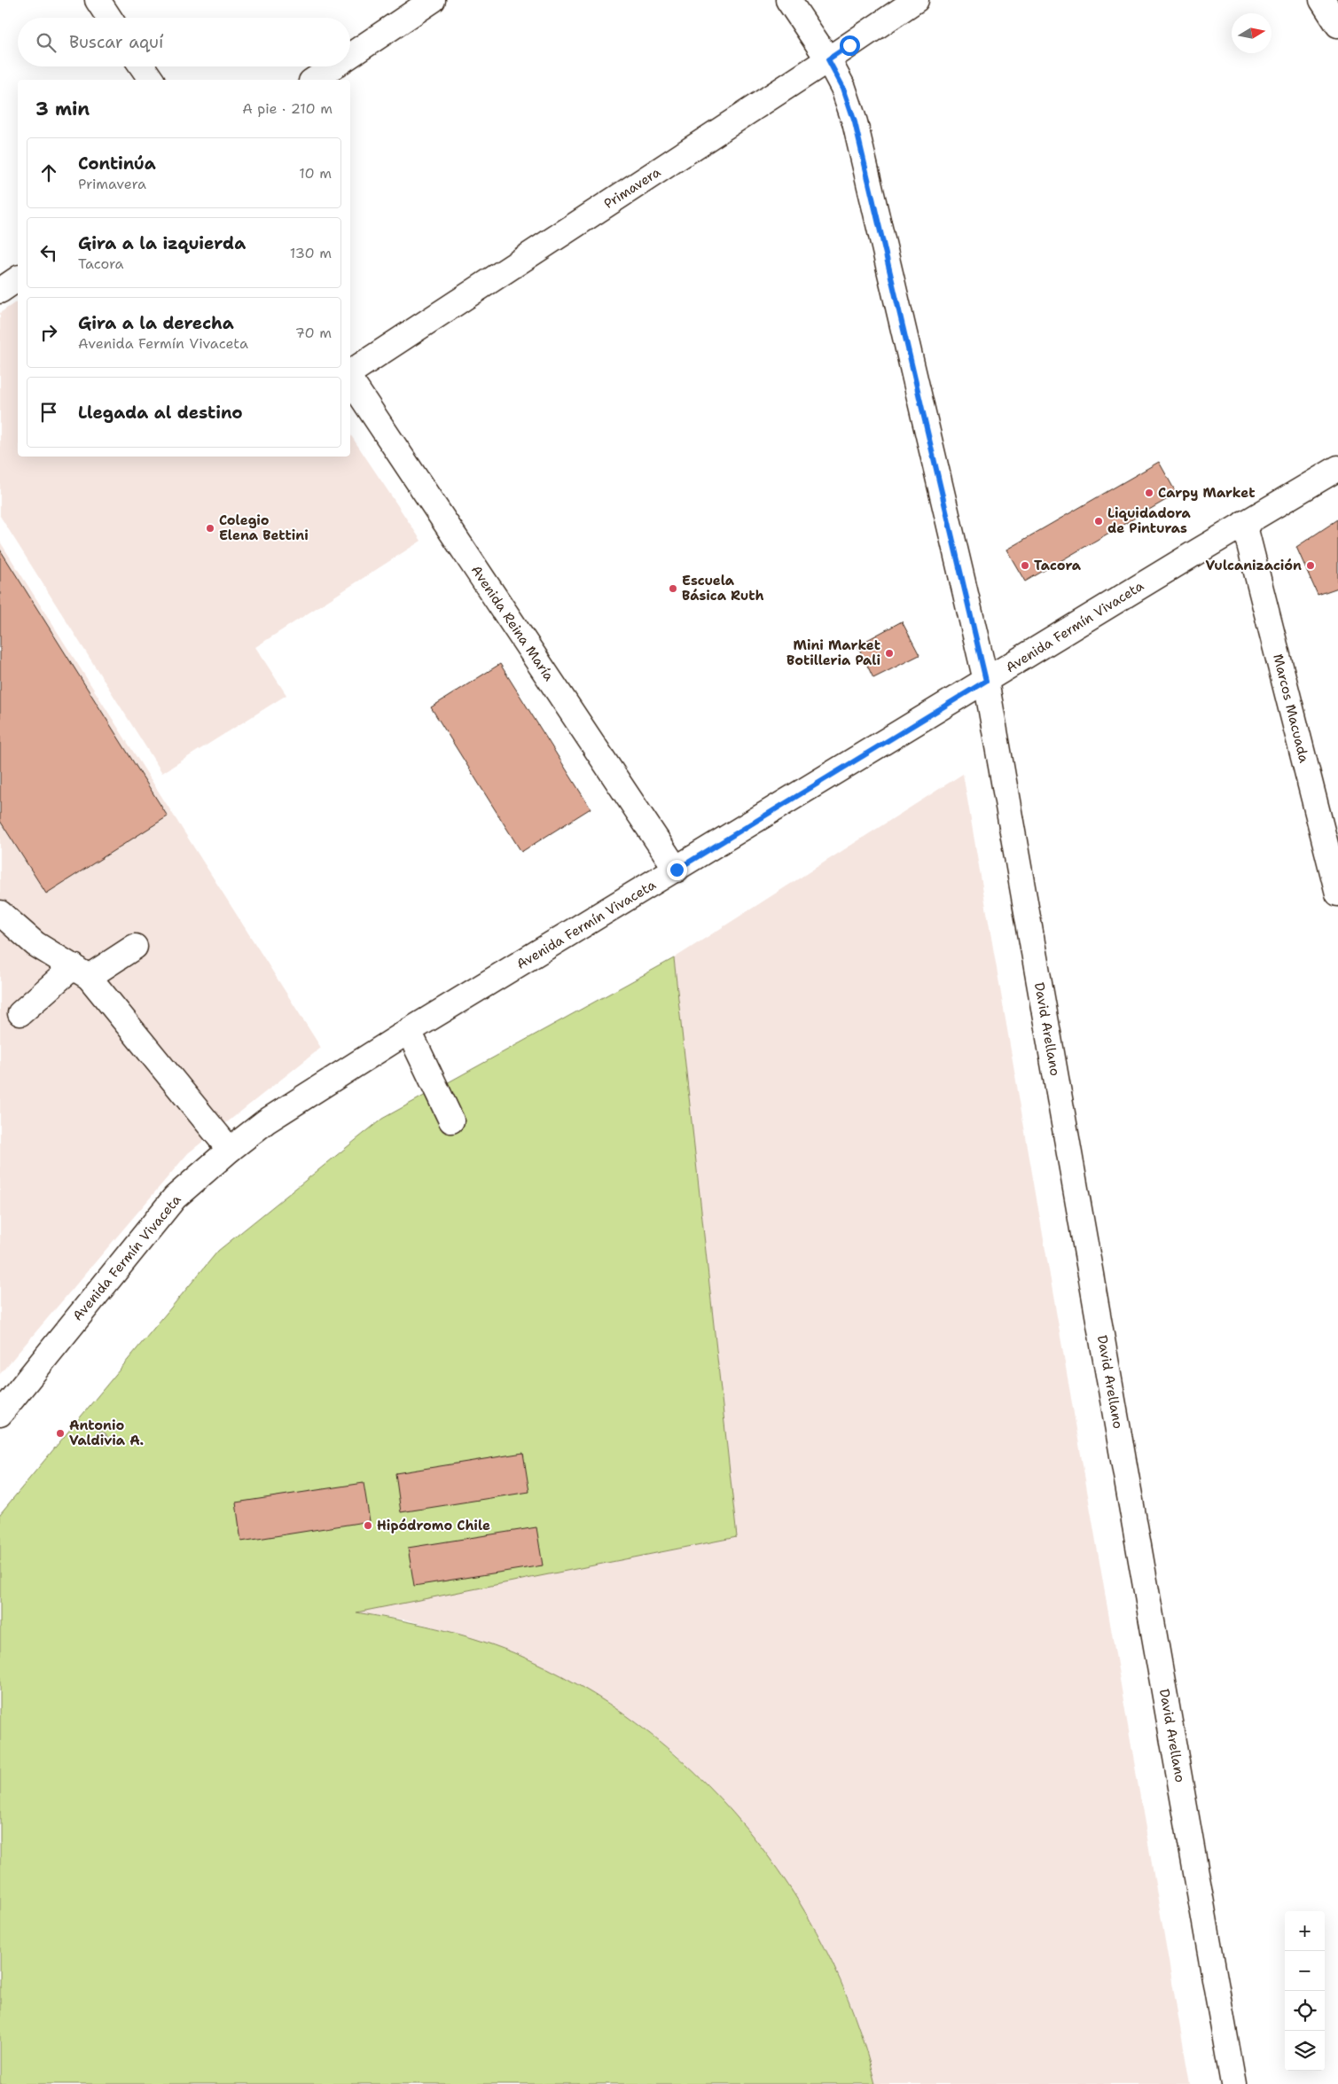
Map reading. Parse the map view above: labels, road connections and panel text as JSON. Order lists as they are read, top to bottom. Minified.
{"streets":{"street":["Primavera","Avenida Reina María","Avenida Fermín Vivaceta","Marcos Macuada","David Arellano"]},"crossings":[["Avenida Reina María","Avenida Fermín Vivaceta"],["Avenida Fermín Vivaceta","Marcos Macuada"],["Avenida Fermín Vivaceta","David Arellano"]],"places":["Carpy Market","Liquidadora de Pinturas","Colegio Elena Bettini","Tacora","Vulcanización","Escuela Básica Ruth","Mini Market Botilleria Pali","Antonio Valdivia A.","Hipódromo Chile"],"north":"right","page":{"search":"Buscar aquí","heading":["3 min","A pie · 210 m"],"list":[["Continúa","Primavera","10 m"],["Gira a la izquierda","Tacora","130 m"],["Gira a la derecha","Avenida Fermín Vivaceta","70 m"],"Llegada al destino"],"map_buttons":["+","−"]}}
